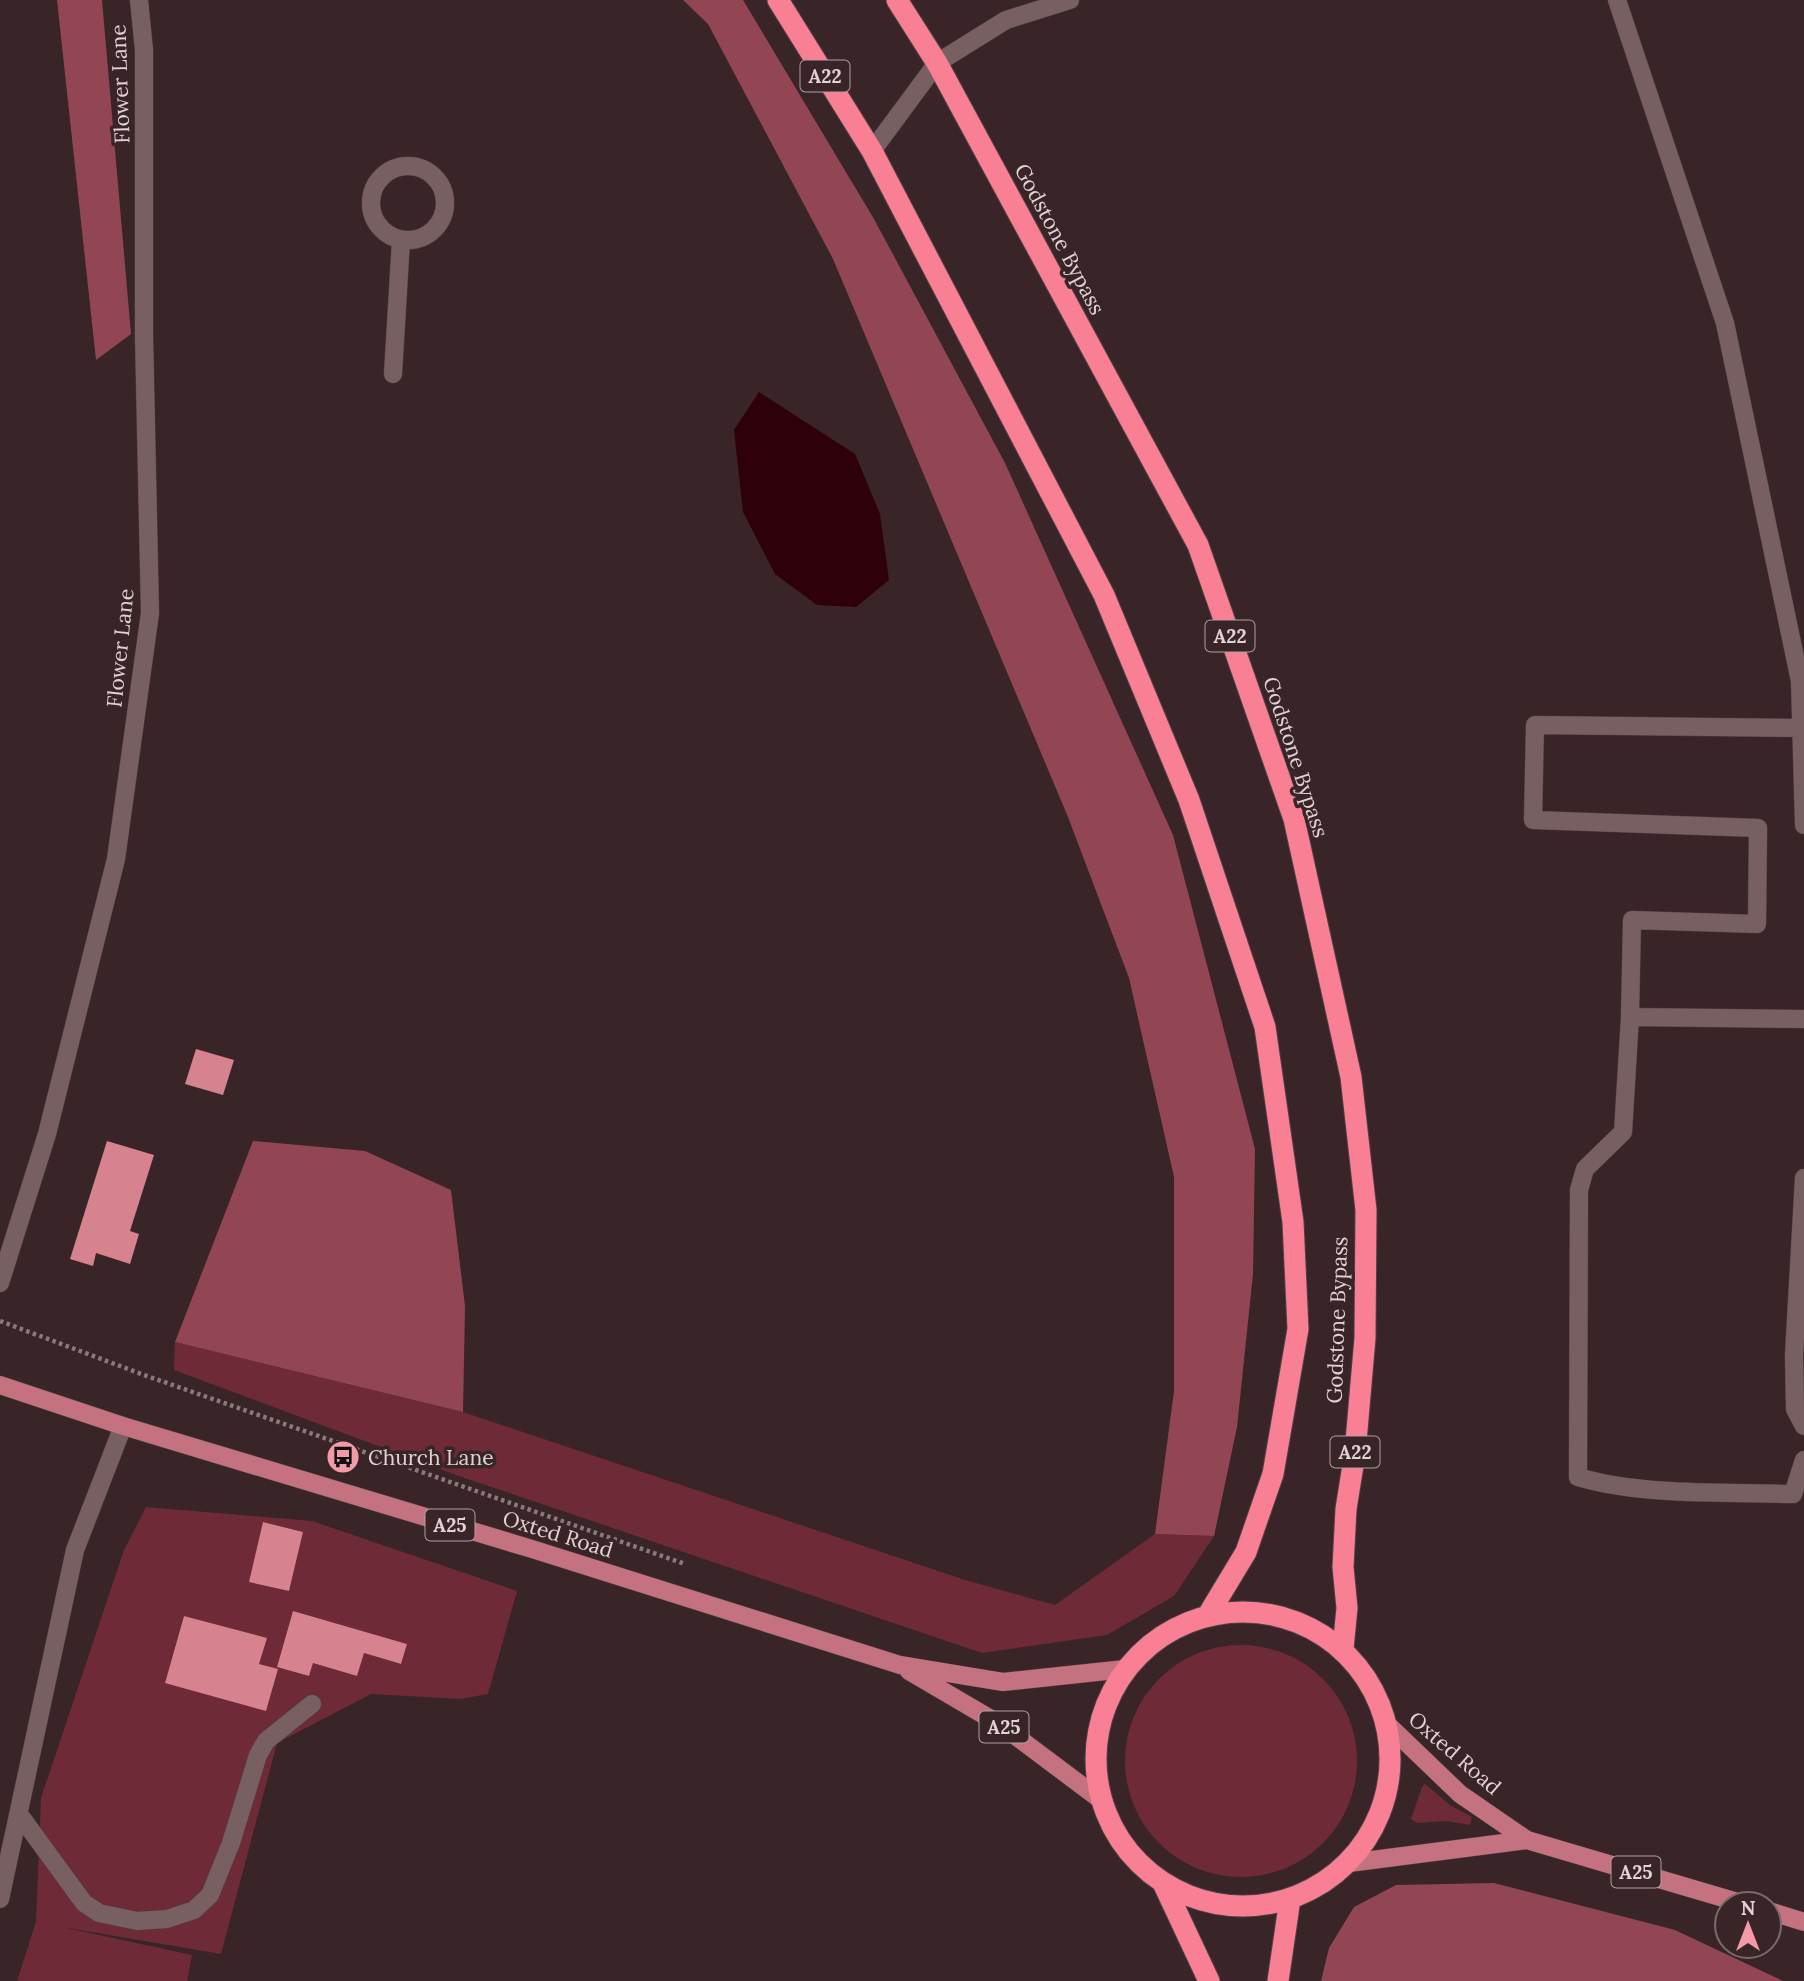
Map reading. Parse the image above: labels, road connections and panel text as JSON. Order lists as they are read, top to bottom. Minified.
{"streets":{"highway":["A22","Godstone Bypass"],"main road":["A25","Oxted Road"],"street":["Flower Lane"]},"places":{"bus stop":["Church Lane"]},"north":"top"}
